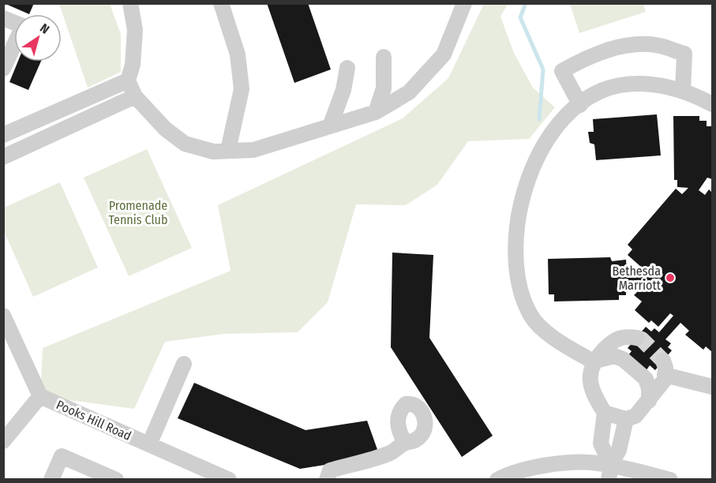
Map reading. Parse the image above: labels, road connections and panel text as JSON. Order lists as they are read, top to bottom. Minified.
{"streets":{"street":["Pooks Hill Road"]},"parks":["Promenade Tennis Club"],"places":["Bethesda Marriott"],"north":"top right"}
